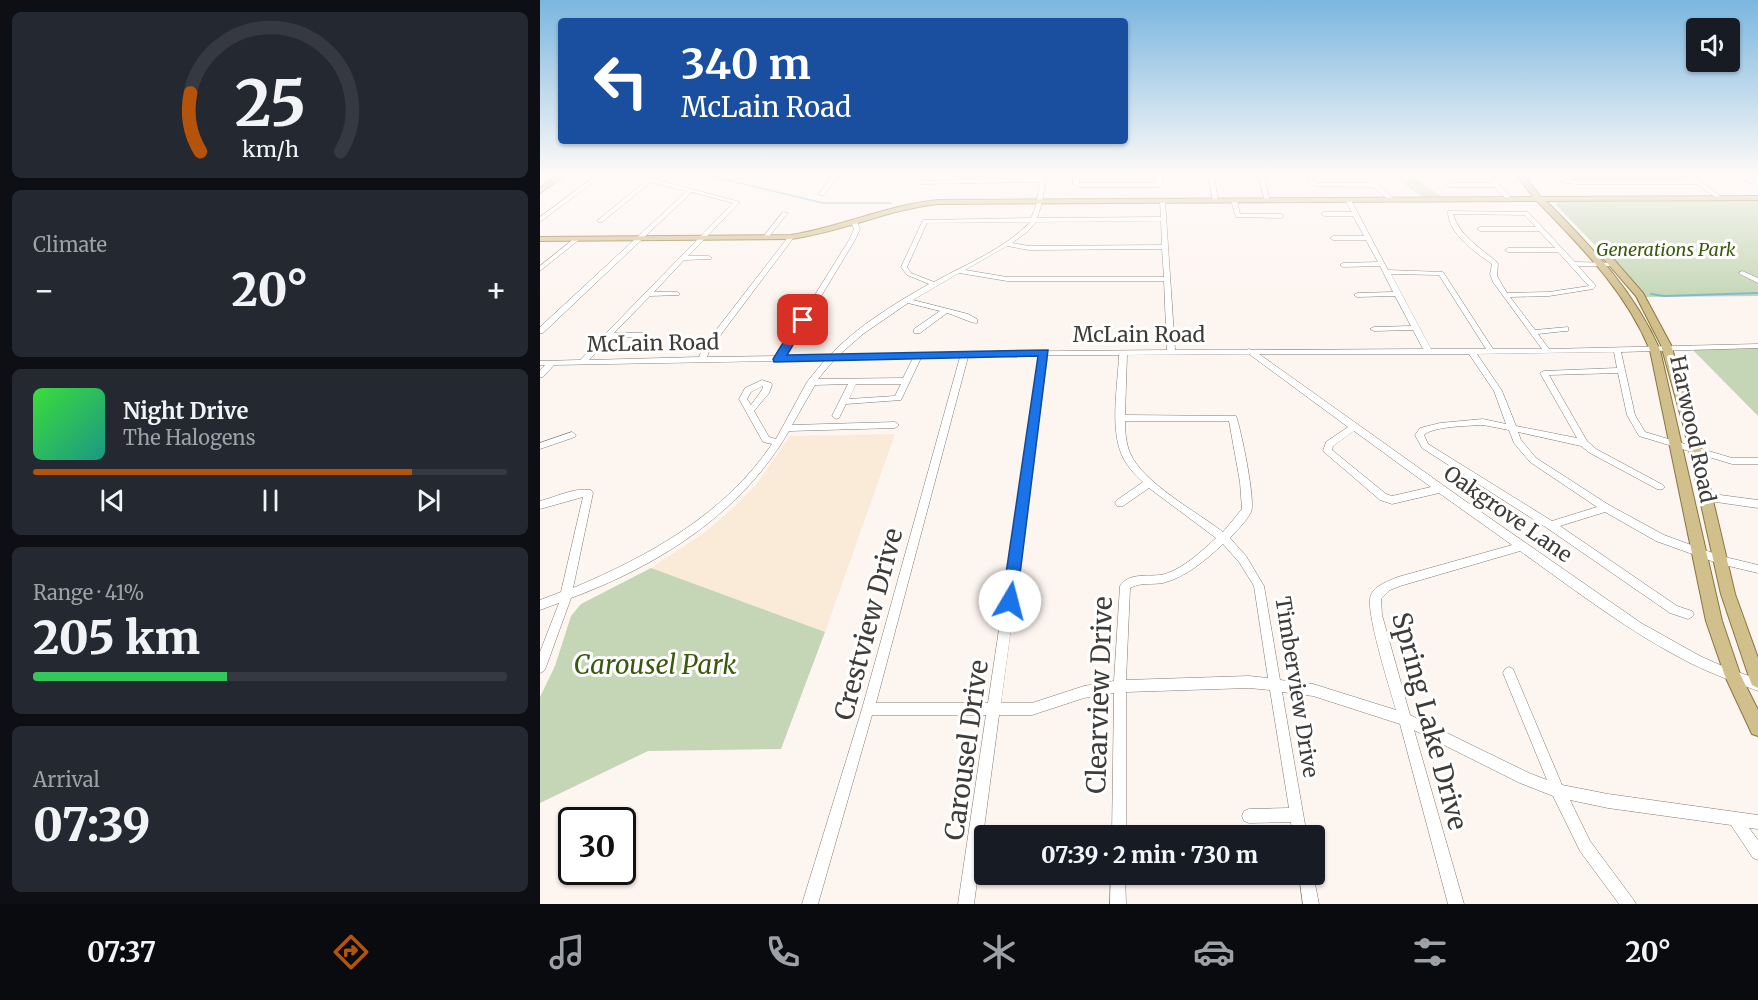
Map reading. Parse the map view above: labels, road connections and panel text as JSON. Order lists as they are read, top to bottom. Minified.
{"streets":{"main road":["Harwood Road"],"street":["McLain Road","Oakgrove Lane","Crestview Drive","Timberview Drive","Clearview Drive","Spring Lake Drive","Carousel Drive"]},"crossings":[["McLain Road","Harwood Road"],["McLain Road","Oakgrove Lane"],["McLain Road","Crestview Drive"],["McLain Road","Timberview Drive"],["McLain Road","Carousel Drive"],["Harwood Road","Oakgrove Lane"],["Oakgrove Lane","Spring Lake Drive"],["Timberview Drive","Clearview Drive"]],"parks":["Generations Park","Carousel Park"],"page":{"turn":["340 m","McLain Road"],"tile":["Climate",["Range · 41%","205 km"],["Arrival","07:39"]],"heat":["−","20°","+"],"song":["Night Drive","The Halogens"],"limit":"30","trip":"07:39 · 2 min · 730 m","tabs":["07:37","20°"],"gauge":["25","km/h"]}}
